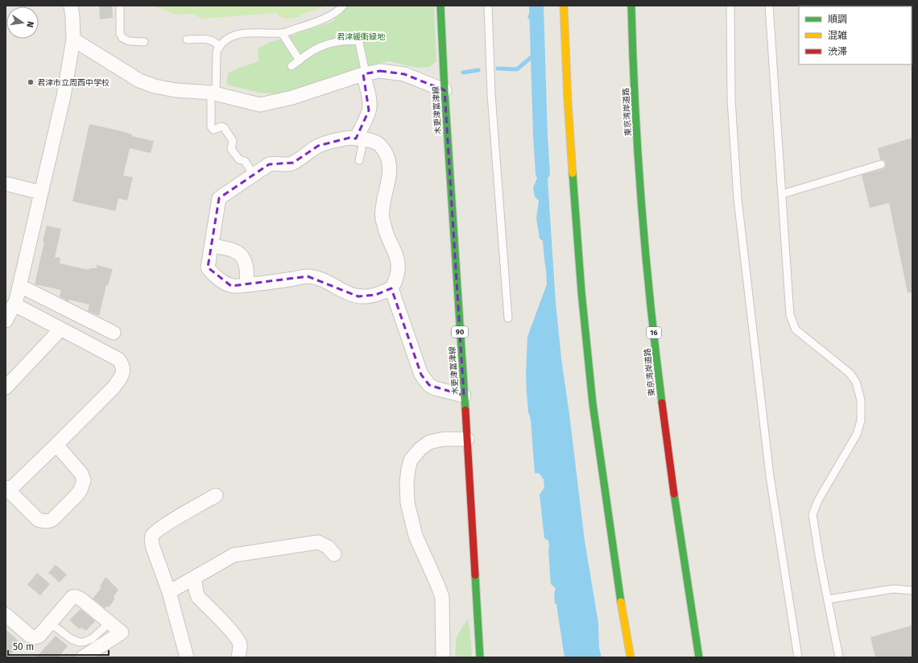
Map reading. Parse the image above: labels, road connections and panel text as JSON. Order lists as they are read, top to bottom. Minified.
{"streets":{"main road":["木更津富津線","東京湾岸道路","90","16"]},"parks":["君津緩衝緑地"],"places":["君津市立周西中学校"],"legend":["順調","混雑","渋滞"],"scale_bar":"50 m","north":"right"}
